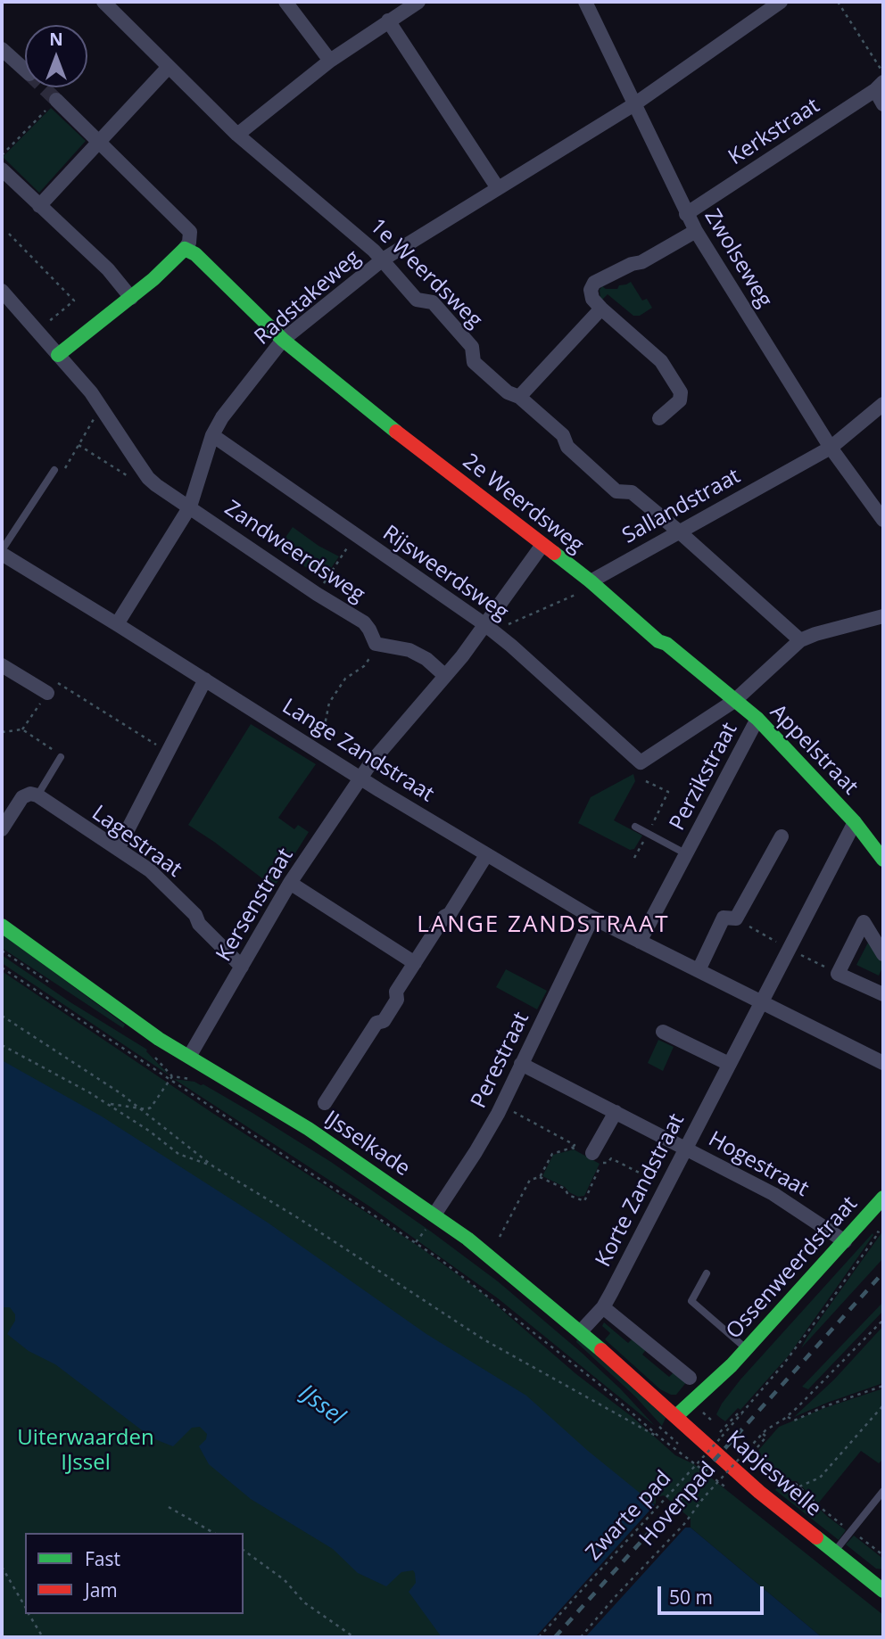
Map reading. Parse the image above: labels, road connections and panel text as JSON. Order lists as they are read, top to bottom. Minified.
{"streets":{"street":["Kerkstraat","Zwolseweg","1e Weerdsweg","Radstakeweg","2e Weerdsweg","Sallandstraat","Zandweerdsweg","Rijsweerdsweg","Appelstraat","Lange Zandstraat","Perzikstraat","Lagestraat","Kersenstraat","Perestraat","IJsselkade","Hogestraat","Korte Zandstraat","Ossenweerdstraat","Kapjeswelle"],"path":["Hovenpad","Zwarte pad"]},"crossings":[["Kerkstraat","Zwolseweg"],["Zwolseweg","Radstakeweg"],["Zwolseweg","Sallandstraat"],["1e Weerdsweg","Radstakeweg"],["1e Weerdsweg","Sallandstraat"],["Radstakeweg","2e Weerdsweg"],["Radstakeweg","Zandweerdsweg"],["Radstakeweg","Rijsweerdsweg"],["Radstakeweg","Lange Zandstraat"],["2e Weerdsweg","Sallandstraat"],["2e Weerdsweg","Rijsweerdsweg"],["2e Weerdsweg","Appelstraat"],["Rijsweerdsweg","Appelstraat"],["Appelstraat","Perzikstraat"],["Appelstraat","Korte Zandstraat"],["Lange Zandstraat","Perzikstraat"],["Lange Zandstraat","Kersenstraat"],["Lange Zandstraat","Perestraat"],["Lange Zandstraat","Korte Zandstraat"],["Lagestraat","Kersenstraat"],["Kersenstraat","IJsselkade"],["Perestraat","IJsselkade"],["Perestraat","Hogestraat"],["IJsselkade","Korte Zandstraat"],["IJsselkade","Ossenweerdstraat"],["IJsselkade","Kapjeswelle"],["Hogestraat","Korte Zandstraat"],["Hogestraat","Ossenweerdstraat"],["Ossenweerdstraat","Kapjeswelle"]],"districts":["LANGE ZANDSTRAAT"],"water":["IJssel"],"parks":["Uiterwaarden IJssel"],"legend":["Fast","Jam"],"scale_bar":"50 m","north":"top"}
